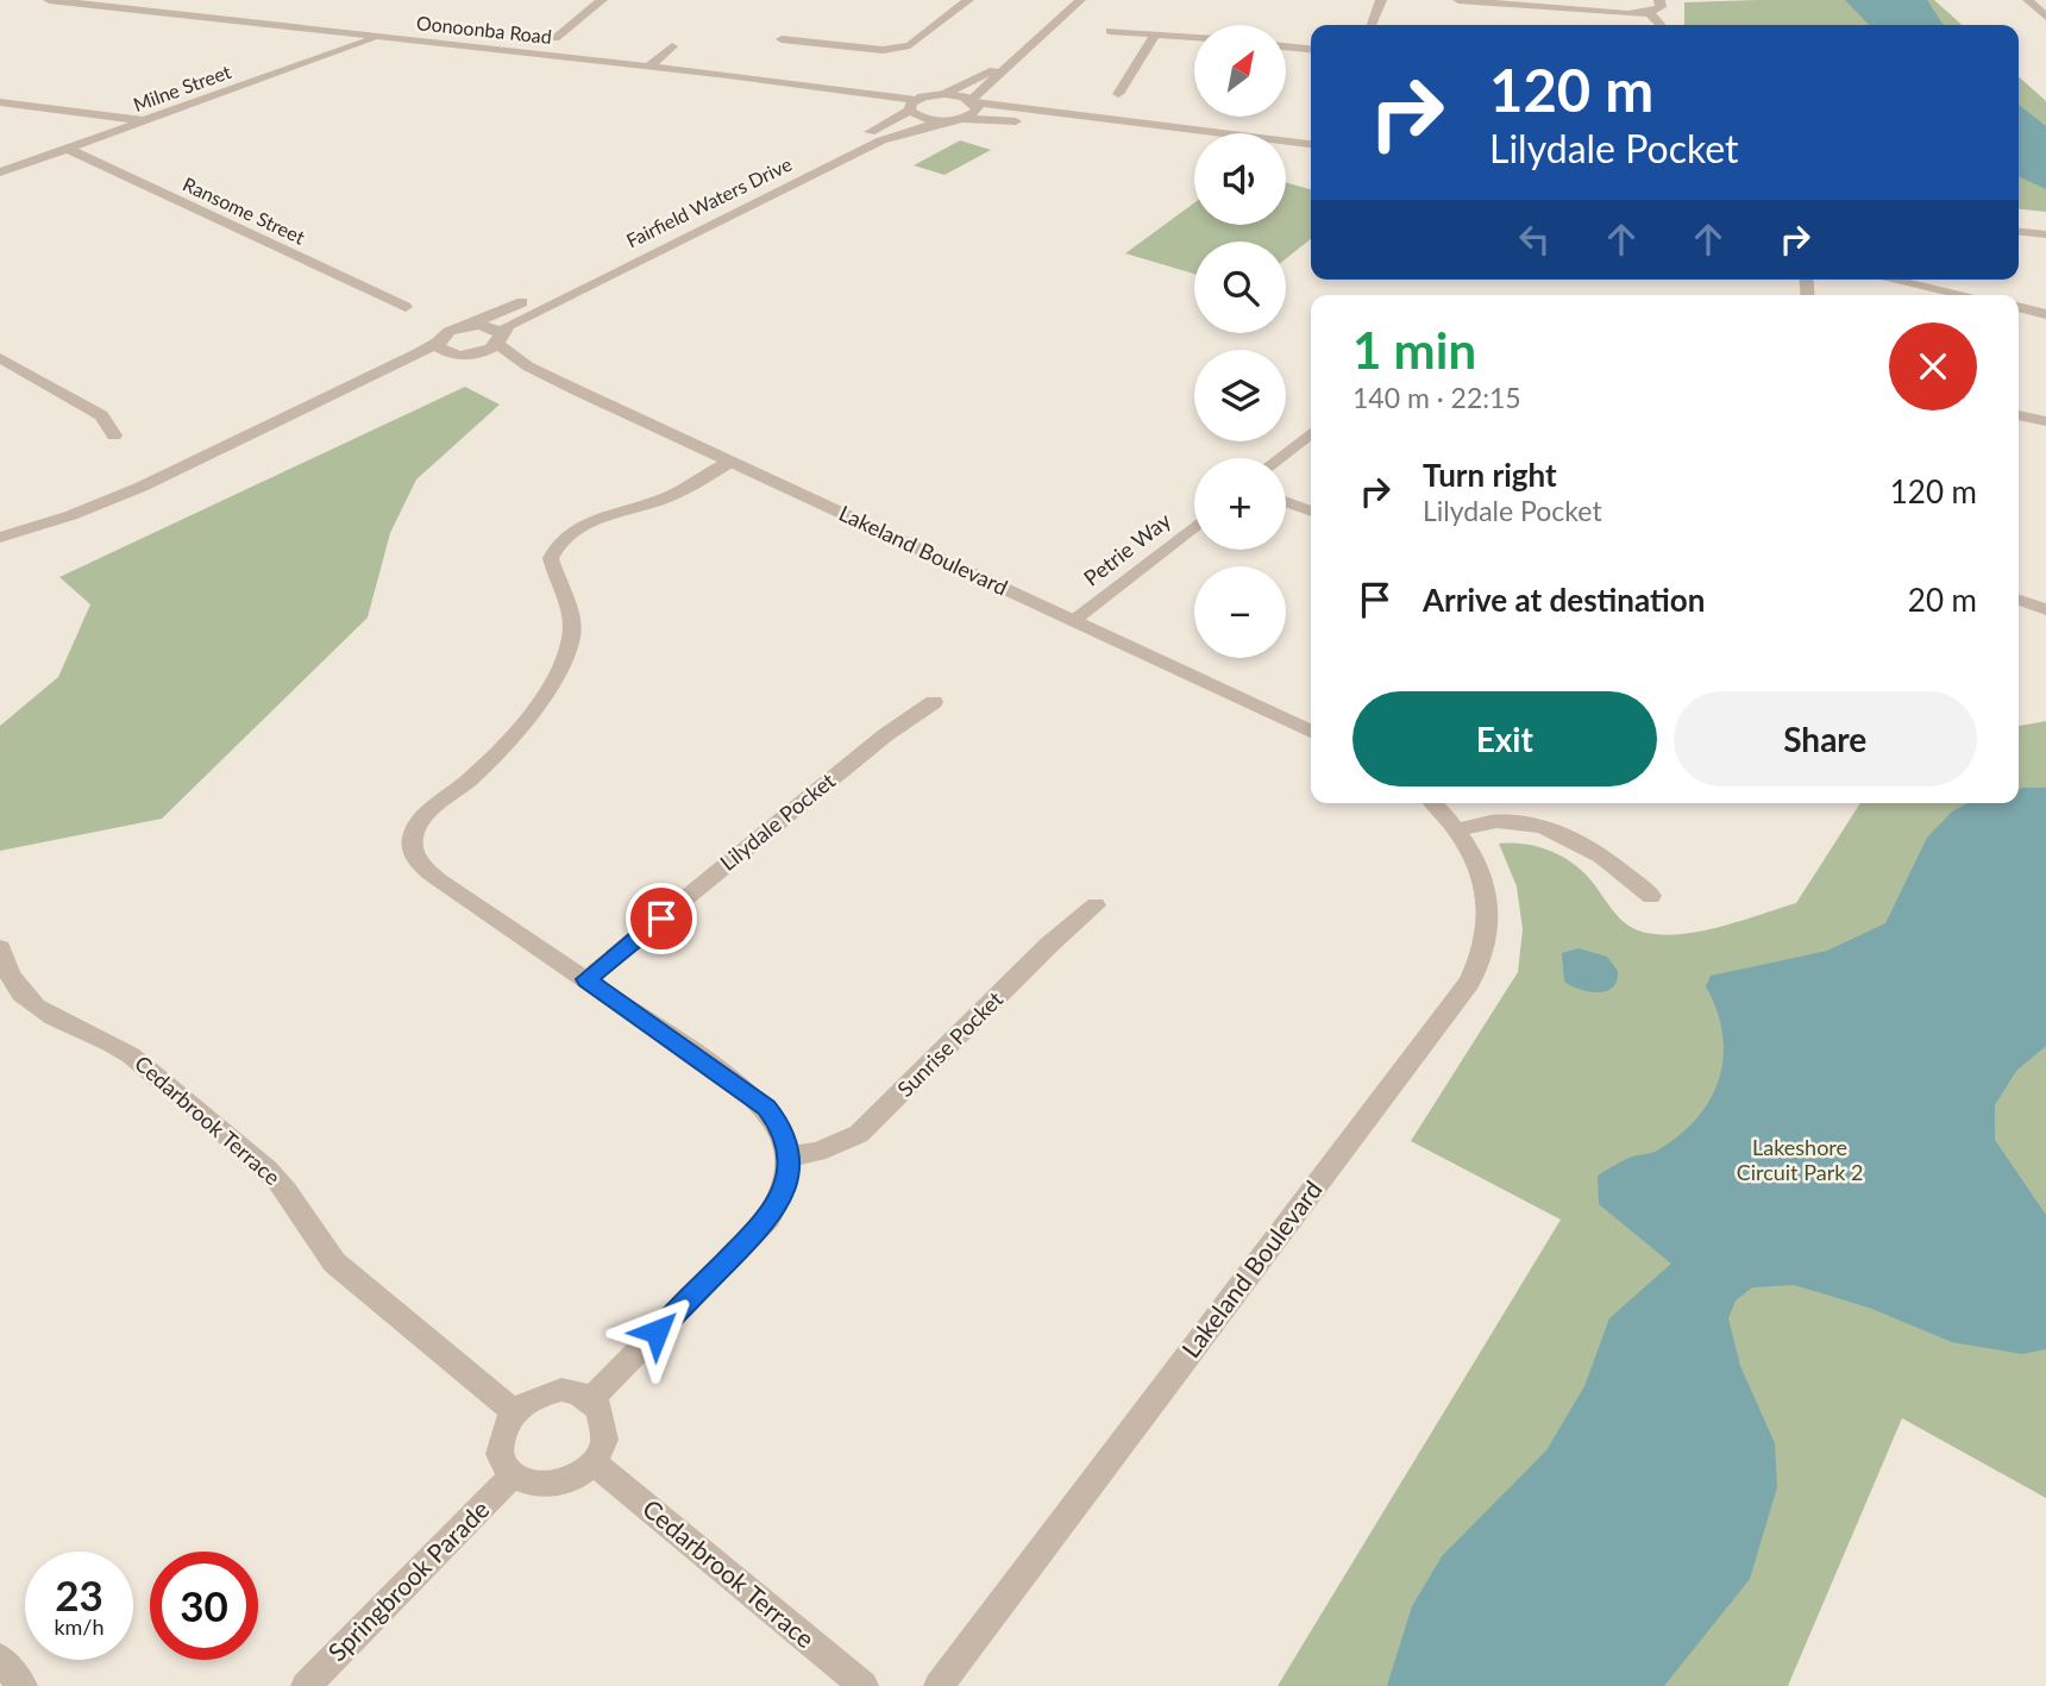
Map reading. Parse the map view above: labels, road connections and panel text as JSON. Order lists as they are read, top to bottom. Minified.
{"streets":{"street":["Oonoonba Road","Milne Street","Fairfield Waters Drive","Ransome Street","Petrie Way","Lakeland Boulevard","Lilydale Pocket","Sunrise Pocket","Cedarbrook Terrace","Springbrook Parade"]},"crossings":[["Oonoonba Road","Milne Street"],["Oonoonba Road","Fairfield Waters Drive"],["Milne Street","Ransome Street"],["Fairfield Waters Drive","Lakeland Boulevard"],["Petrie Way","Lakeland Boulevard"],["Cedarbrook Terrace","Springbrook Parade"]],"parks":["Lakeshore Circuit Park 2"],"north":"top right","page":{"map_buttons":["+","−"],"turn":["120 m","Lilydale Pocket"],"heading":["1 min","140 m · 22:15"],"list":[{"name":"Turn right","note":"Lilydale Pocket","value":"120 m"},{"name":"Arrive at destination","value":"20 m"}],"buttons":["Exit","Share"],"speed":"23 km/h","limit":"30"}}
